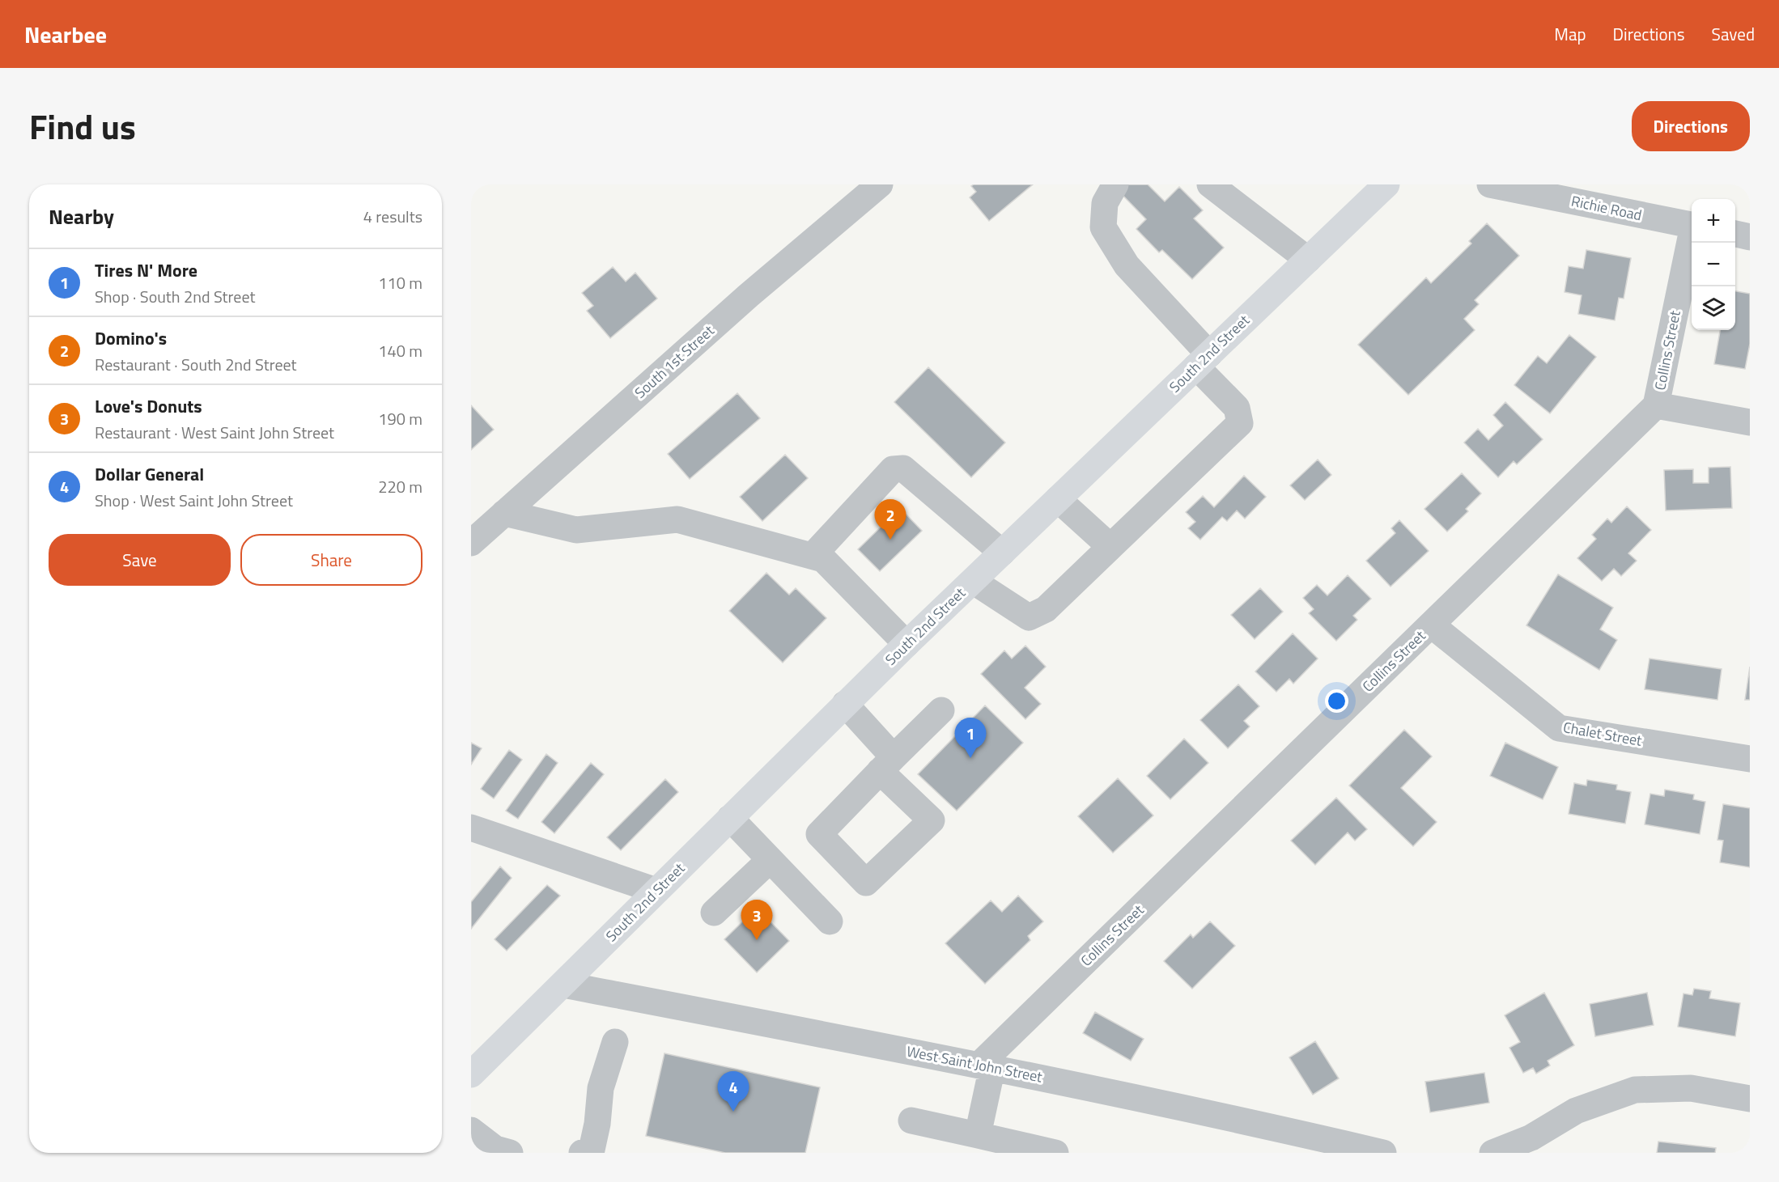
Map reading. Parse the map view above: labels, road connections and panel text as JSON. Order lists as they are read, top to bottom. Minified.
{"streets":{"main road":["South 2nd Street"],"street":["Richie Road","Collins Street","South 1st Street","Chalet Street","West Saint John Street"]},"crossings":[["Collins Street","Chalet Street"],["Collins Street","West Saint John Street"],["South 2nd Street","West Saint John Street"]],"page":{"header":"Nearbee","nav":["Map","Directions","Saved"],"title":"Find us","buttons":["Directions",["Save","Share"]],"heading":["Nearby","4 results"],"map_buttons":["+","−"],"list":[{"mark":"1","name":"Tires N' More","note":"Shop · South 2nd Street","value":"110 m"},{"mark":"2","name":"Domino's","note":"Restaurant · South 2nd Street","value":"140 m"},{"mark":"3","name":"Love's Donuts","note":"Restaurant · West Saint John Street","value":"190 m"},{"mark":"4","name":"Dollar General","note":"Shop · West Saint John Street","value":"220 m"}],"pins":["2","1","3","4"]}}
